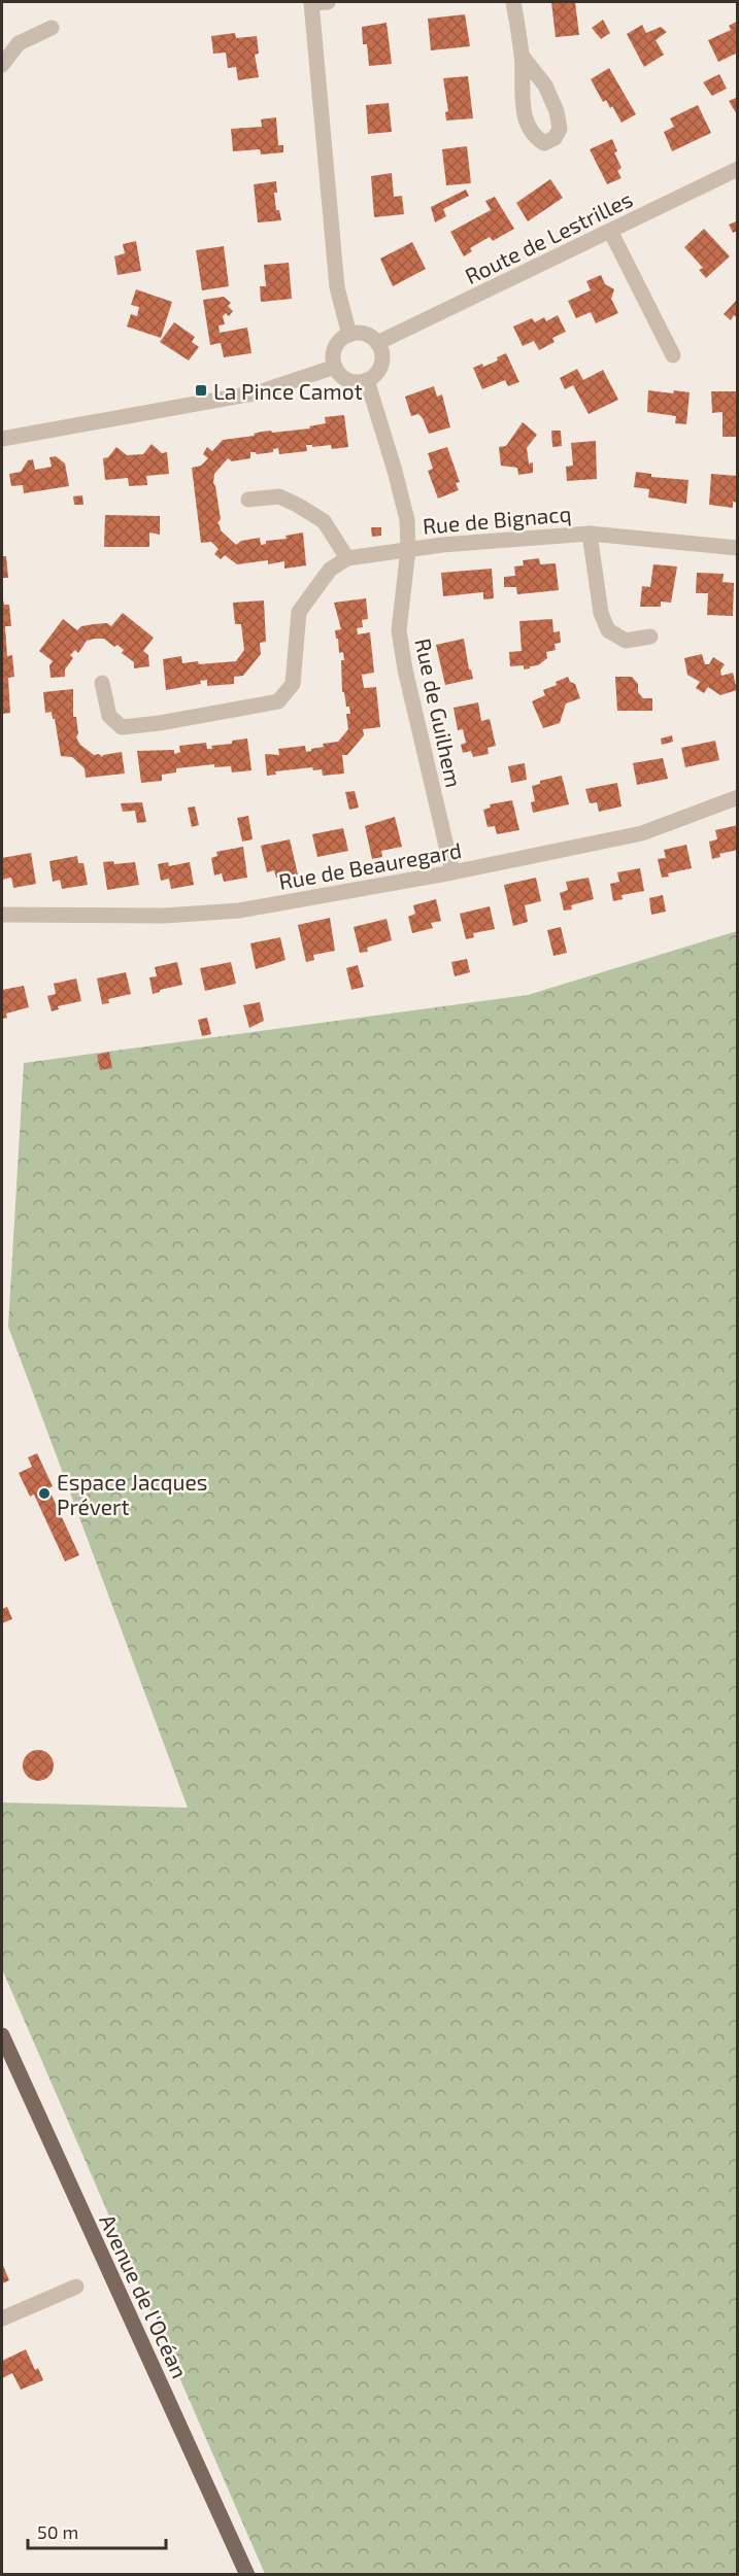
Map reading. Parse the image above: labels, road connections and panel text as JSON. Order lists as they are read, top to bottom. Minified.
{"streets":{"main road":["Avenue de l'Océan"],"street":["Route de Lestrilles","Rue de Bignacq","Rue de Guilhem","Rue de Beauregard"]},"crossings":[["Route de Lestrilles","Rue de Guilhem"],["Rue de Bignacq","Rue de Guilhem"],["Rue de Guilhem","Rue de Beauregard"]],"places":{"transit":["La Pince Camot"],"other":["Espace Jacques Prévert"]},"scale_bar":"50 m"}
